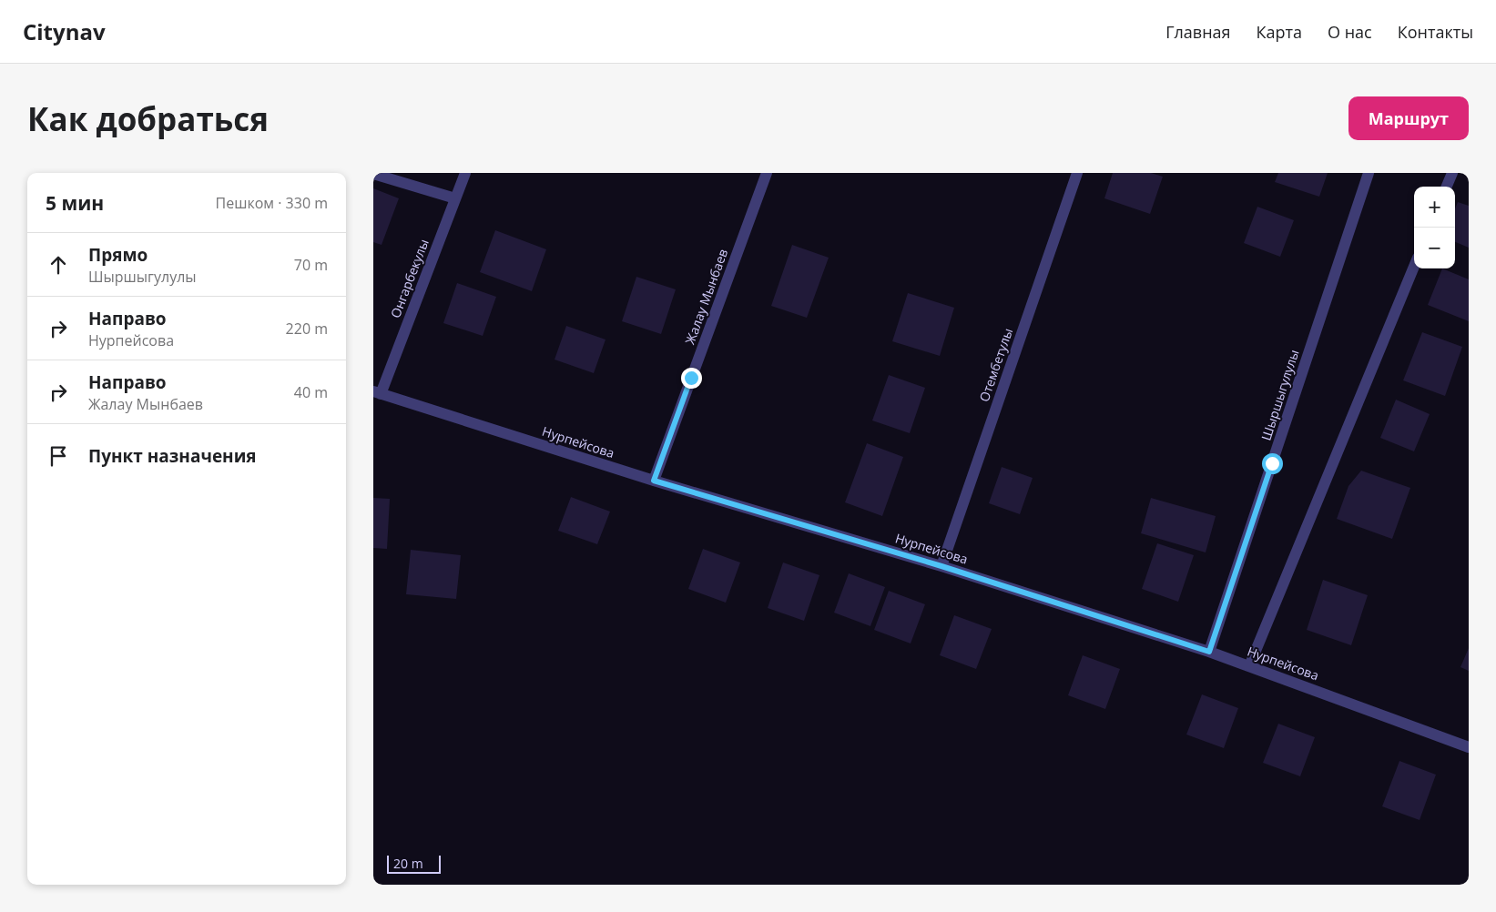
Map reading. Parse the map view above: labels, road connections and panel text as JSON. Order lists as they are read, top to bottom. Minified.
{"streets":{"street":["Онгарбекулы","Жалау Мынбаев","Отембетулы","Шыршыгулулы","Нурпейсова"]},"crossings":[["Онгарбекулы","Нурпейсова"],["Жалау Мынбаев","Нурпейсова"],["Отембетулы","Нурпейсова"],["Шыршыгулулы","Нурпейсова"]],"scale_bar":"20 m","page":{"header":"Citynav","nav":["Главная","Карта","О нас","Контакты"],"buttons":"Маршрут","title":"Как добраться","heading":["5 мин","Пешком · 330 m"],"map_buttons":["+","−"],"list":[["Прямо","Шыршыгулулы","70 m"],["Направо","Нурпейсова","220 m"],["Направо","Жалау Мынбаев","40 m"],"Пункт назначения"],"scale":"20 m"}}
